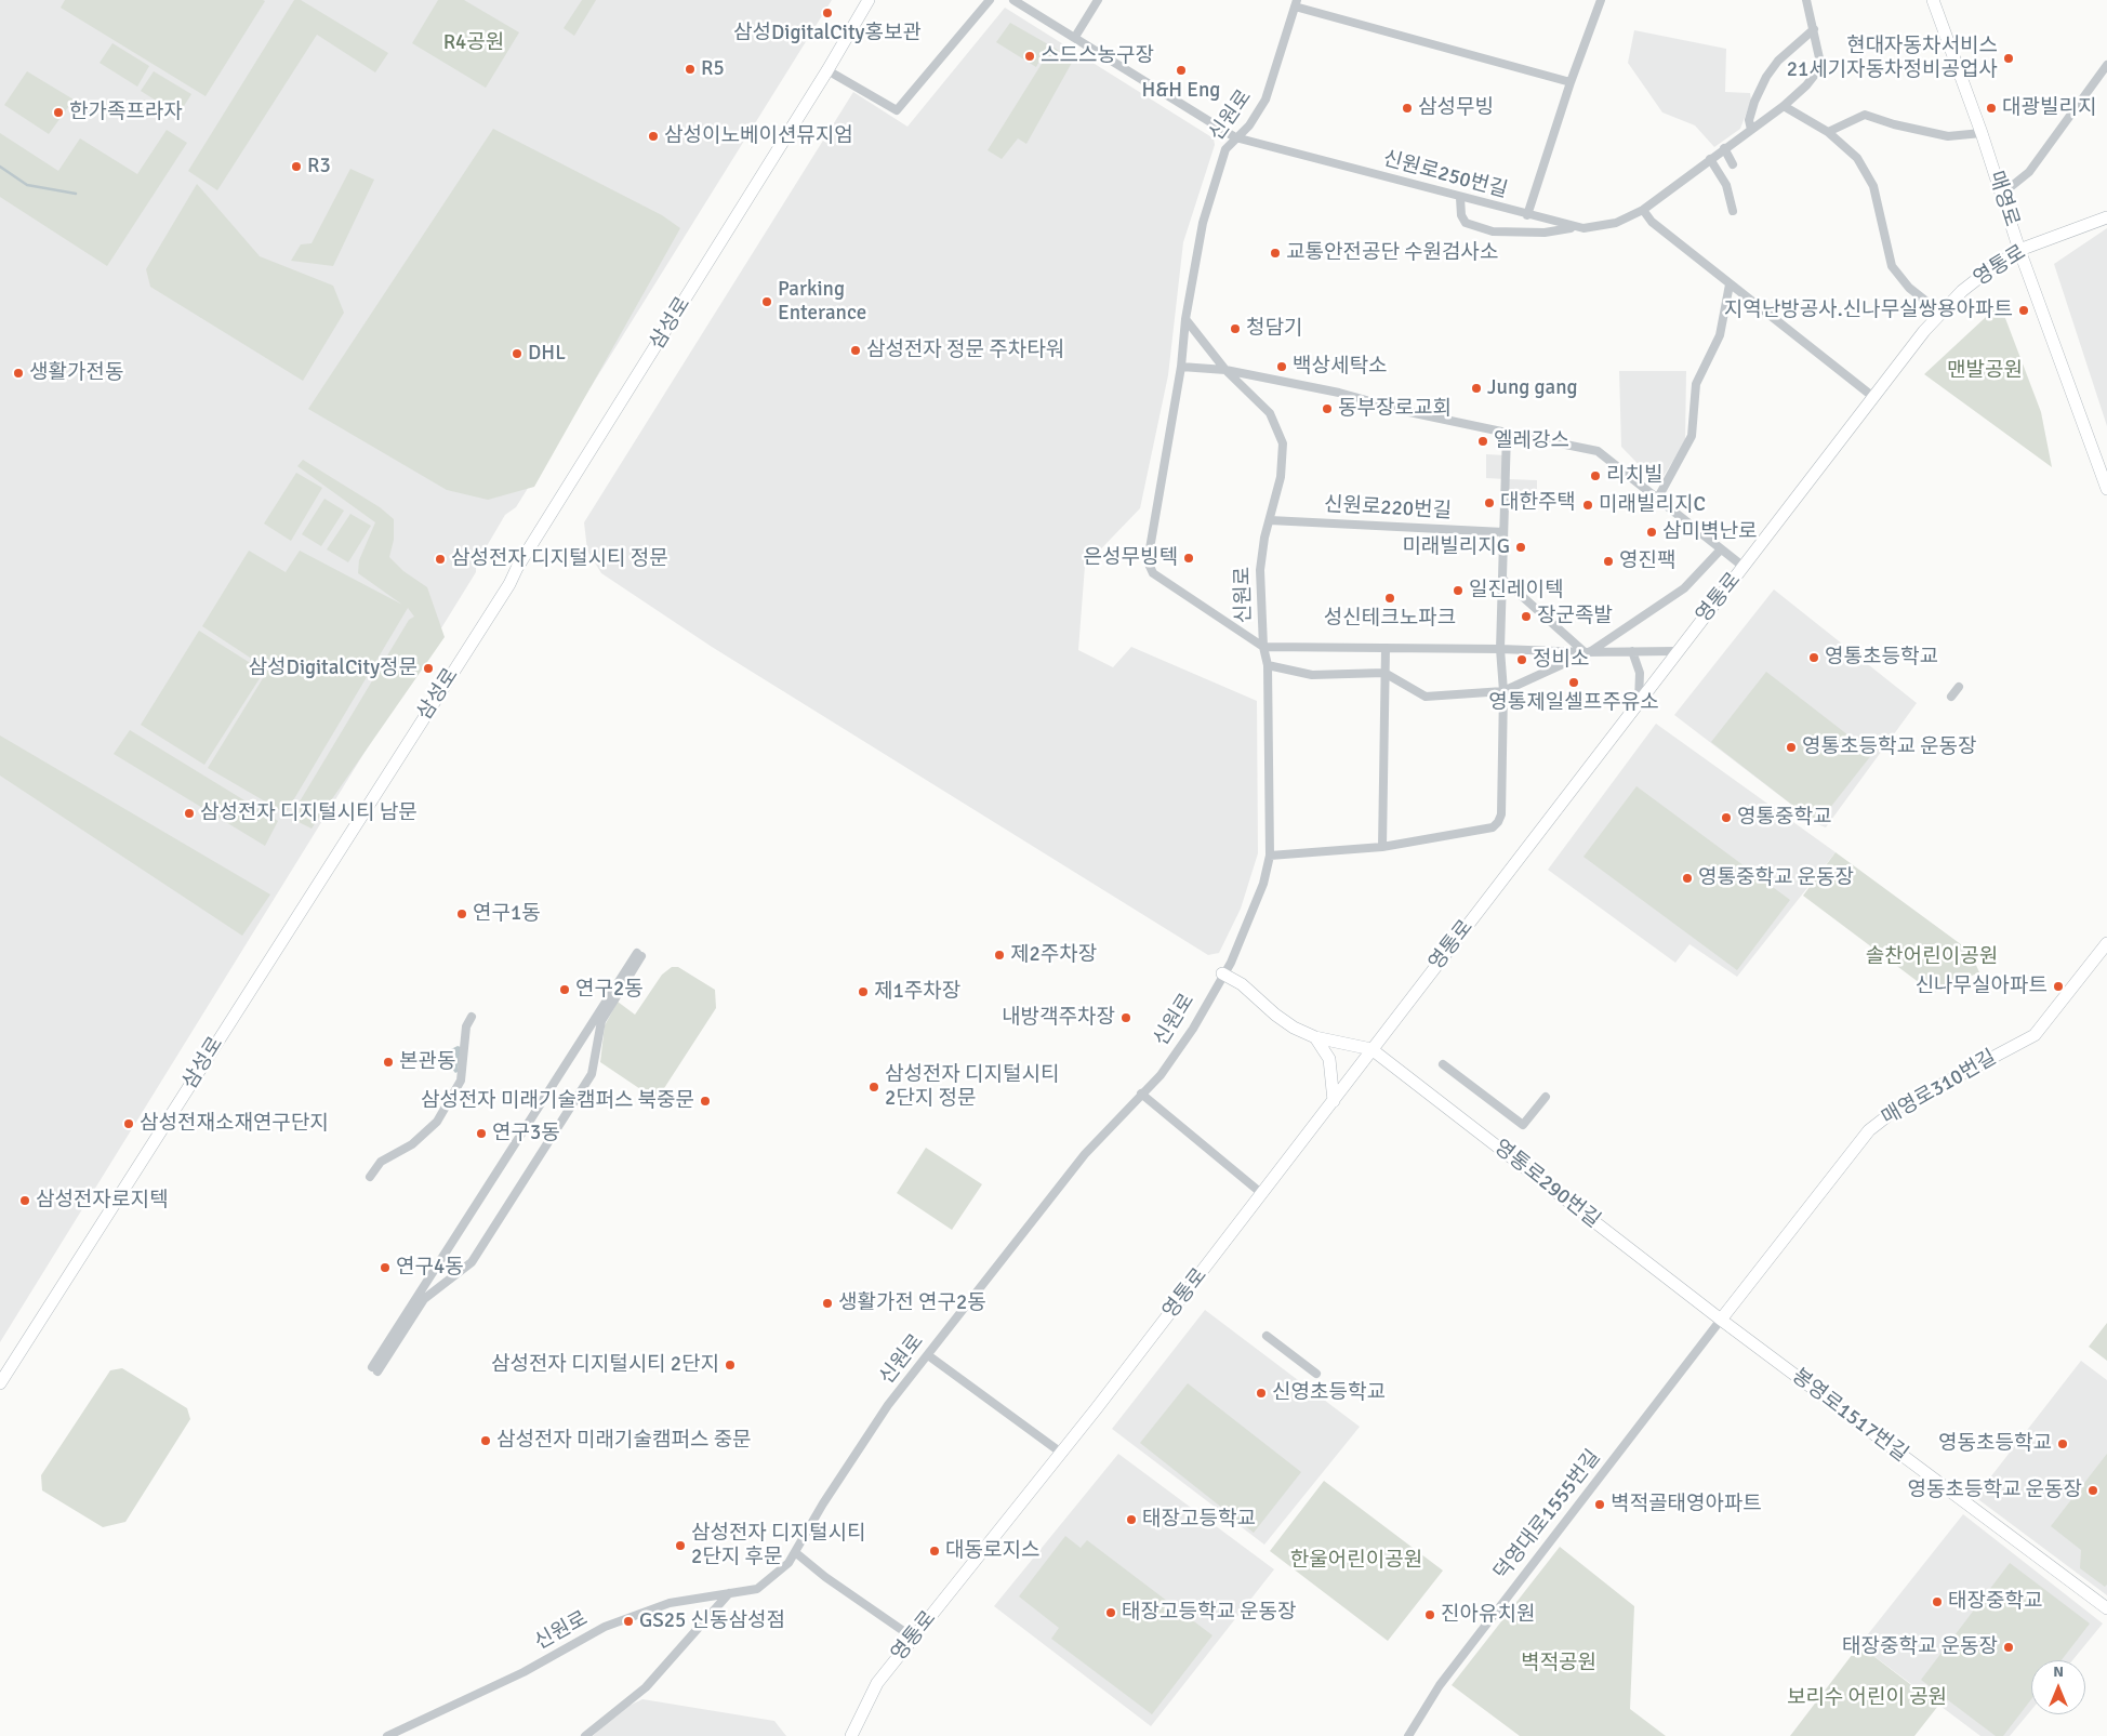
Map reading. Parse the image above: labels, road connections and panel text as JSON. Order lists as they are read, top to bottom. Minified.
{"streets":{"street":["신원로","신원로250번길","매영로","영통로","삼성로","신원로220번길","매영로310번길","영통로290번길","봉영로1517번길","덕영대로1555번길"]},"crossings":[["신원로","신원로250번길"],["신원로","신원로220번길"],["매영로","영통로"],["영통로","영통로290번길"],["매영로310번길","영통로290번길"],["매영로310번길","봉영로1517번길"],["매영로310번길","덕영대로1555번길"],["영통로290번길","봉영로1517번길"],["영통로290번길","덕영대로1555번길"],["봉영로1517번길","덕영대로1555번길"]],"parks":["R4공원","맨발공원","솔찬어린이공원","한울어린이공원","벽적공원","보리수 어린이 공원"],"places":["삼성DigitalCity홍보관","스드스농구장","현대자동차서비스 21세기자동차정비공업사","R5","H&H Eng","삼성무빙","대광빌리지","한가족프라자","삼성이노베이션뮤지엄","R3","교통안전공단 수원검사소","Parking Enterance","지역난방공사.신나무실쌍용아파트","청담기","삼성전자 정문 주차타워","DHL","백상세탁소","생활가전동","Jung gang","동부장로교회","엘레강스","리치빌","대한주택","미래빌리지C","삼미벽난로","미래빌리지G","은성무빙텍","삼성전자 디지털시티 정문","영진팩","일진레이텍","성신테크노파크","장군족발","영통초등학교","정비소","삼성DigitalCity정문","영통제일셀프주유소","영통초등학교 운동장","삼성전자 디지털시티 남문","영통중학교","영통중학교 운동장","연구1동","제2주차장","신나무실아파트","연구2동","제1주차장","내방객주차장","본관동","삼성전자 디지털시티 2단지 정문","삼성전자 미래기술캠퍼스 북중문","삼성전재소재연구단지","연구3동","삼성전자로지텍","연구4동","생활가전 연구2동","삼성전자 디지털시티 2단지","신영초등학교","삼성전자 미래기술캠퍼스 중문","영동초등학교","영동초등학교 운동장","벽적골태영아파트","태장고등학교","삼성전자 디지털시티 2단지 후문","대동로지스","태장중학교","태장고등학교 운동장","진아유치원","GS25 신동삼성점","태장중학교 운동장"],"north":"top"}
